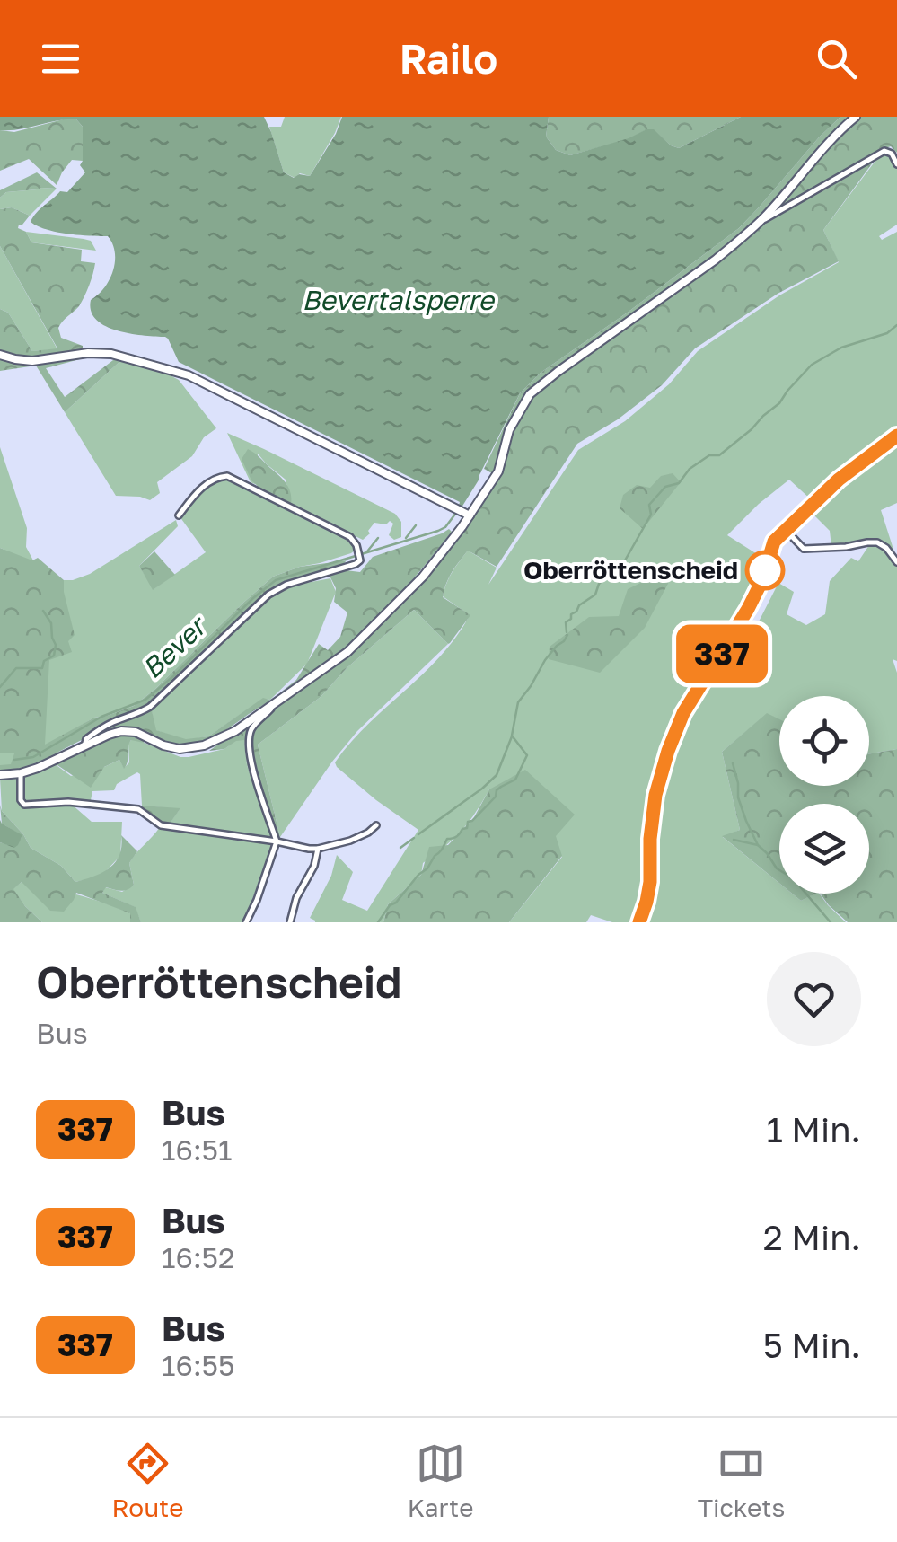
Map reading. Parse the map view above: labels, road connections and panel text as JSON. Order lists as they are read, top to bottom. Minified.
{"water":["Bevertalsperre","Bever"],"places":["Oberröttenscheid"],"lines":["bus line 337"],"page":{"header":"Railo","on_map":"337","heading":["Oberröttenscheid","Bus"],"list":[{"mark":"337","name":"Bus","note":"16:51","value":"1 Min."},{"mark":"337","name":"Bus","note":"16:52","value":"2 Min."},{"mark":"337","name":"Bus","note":"16:55","value":"5 Min."}],"tabs":["Route","Karte","Tickets"]}}
